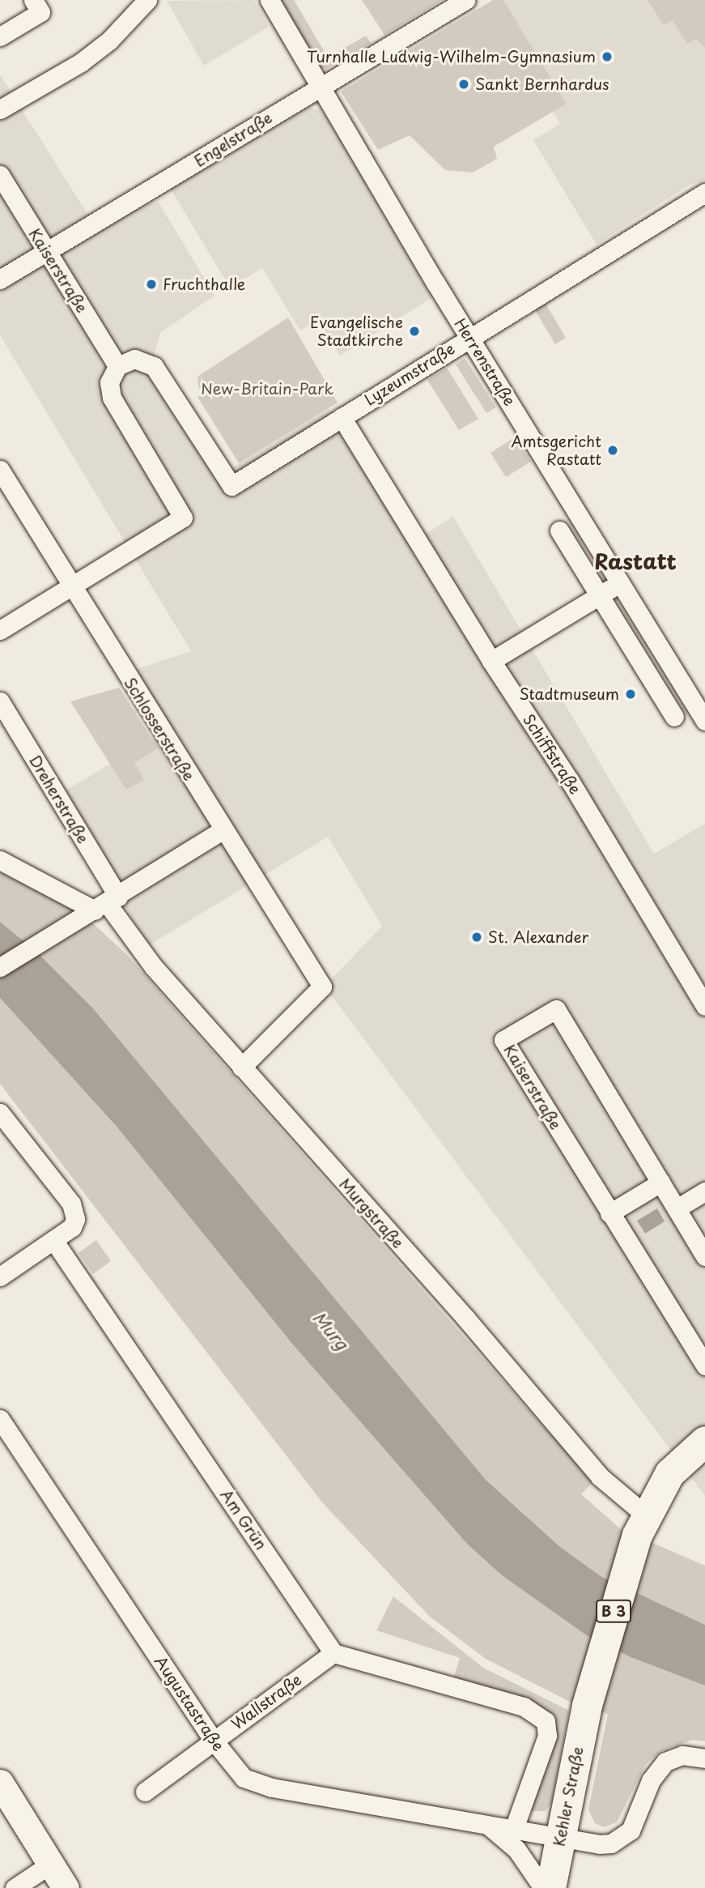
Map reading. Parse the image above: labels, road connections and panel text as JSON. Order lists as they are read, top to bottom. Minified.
{"streets":{"main road":["B 3","Kehler Straße"],"street":["Engelstraße","Kaiserstraße","Herrenstraße","Lyzeumstraße","Schlosserstraße","Schiffstraße","Dreherstraße","Murgstraße","Am Grün","Wallstraße","Augustastraße"]},"crossings":[["Engelstraße","Kaiserstraße"],["Engelstraße","Herrenstraße"],["Kaiserstraße","Lyzeumstraße"],["Herrenstraße","Lyzeumstraße"],["Lyzeumstraße","Schiffstraße"],["Schlosserstraße","Murgstraße"],["Dreherstraße","Murgstraße"],["Murgstraße","B 3"],["Murgstraße","Kehler Straße"],["Am Grün","Wallstraße"],["B 3","Kehler Straße"],["Wallstraße","Augustastraße"],["Augustastraße","Kehler Straße"]],"districts":["Rastatt"],"water":["Murg"],"parks":["New-Britain-Park"],"places":["Turnhalle Ludwig-Wilhelm-Gymnasium","Sankt Bernhardus","Fruchthalle","Evangelische Stadtkirche","Amtsgericht Rastatt","Stadtmuseum","St. Alexander"]}
